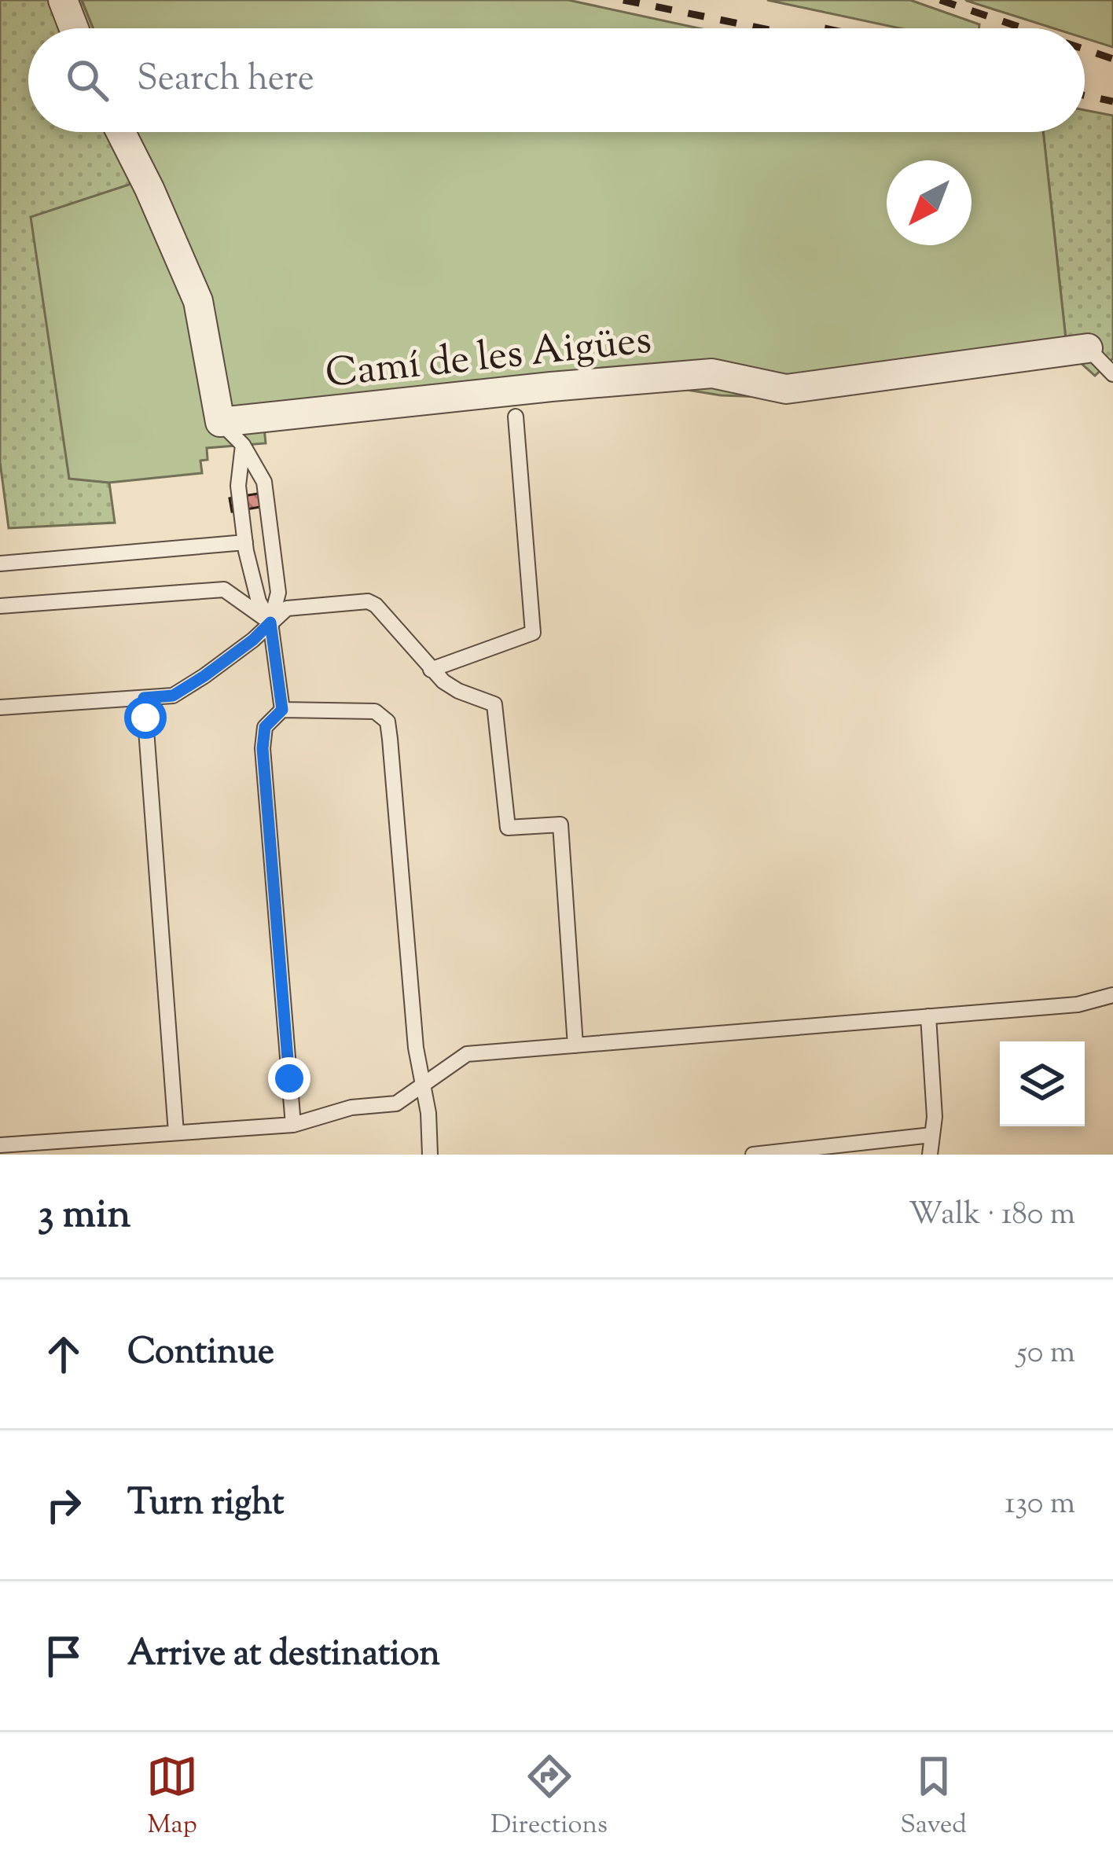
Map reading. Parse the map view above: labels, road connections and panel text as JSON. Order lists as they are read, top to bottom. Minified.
{"streets":{"street":["Camí de les Aigües"]},"north":"bottom left","page":{"search":"Search here","heading":["3 min","Walk · 180 m"],"list":[["Continue","50 m"],["Turn right","130 m"],"Arrive at destination"],"nav":["Map","Directions","Saved"]}}
